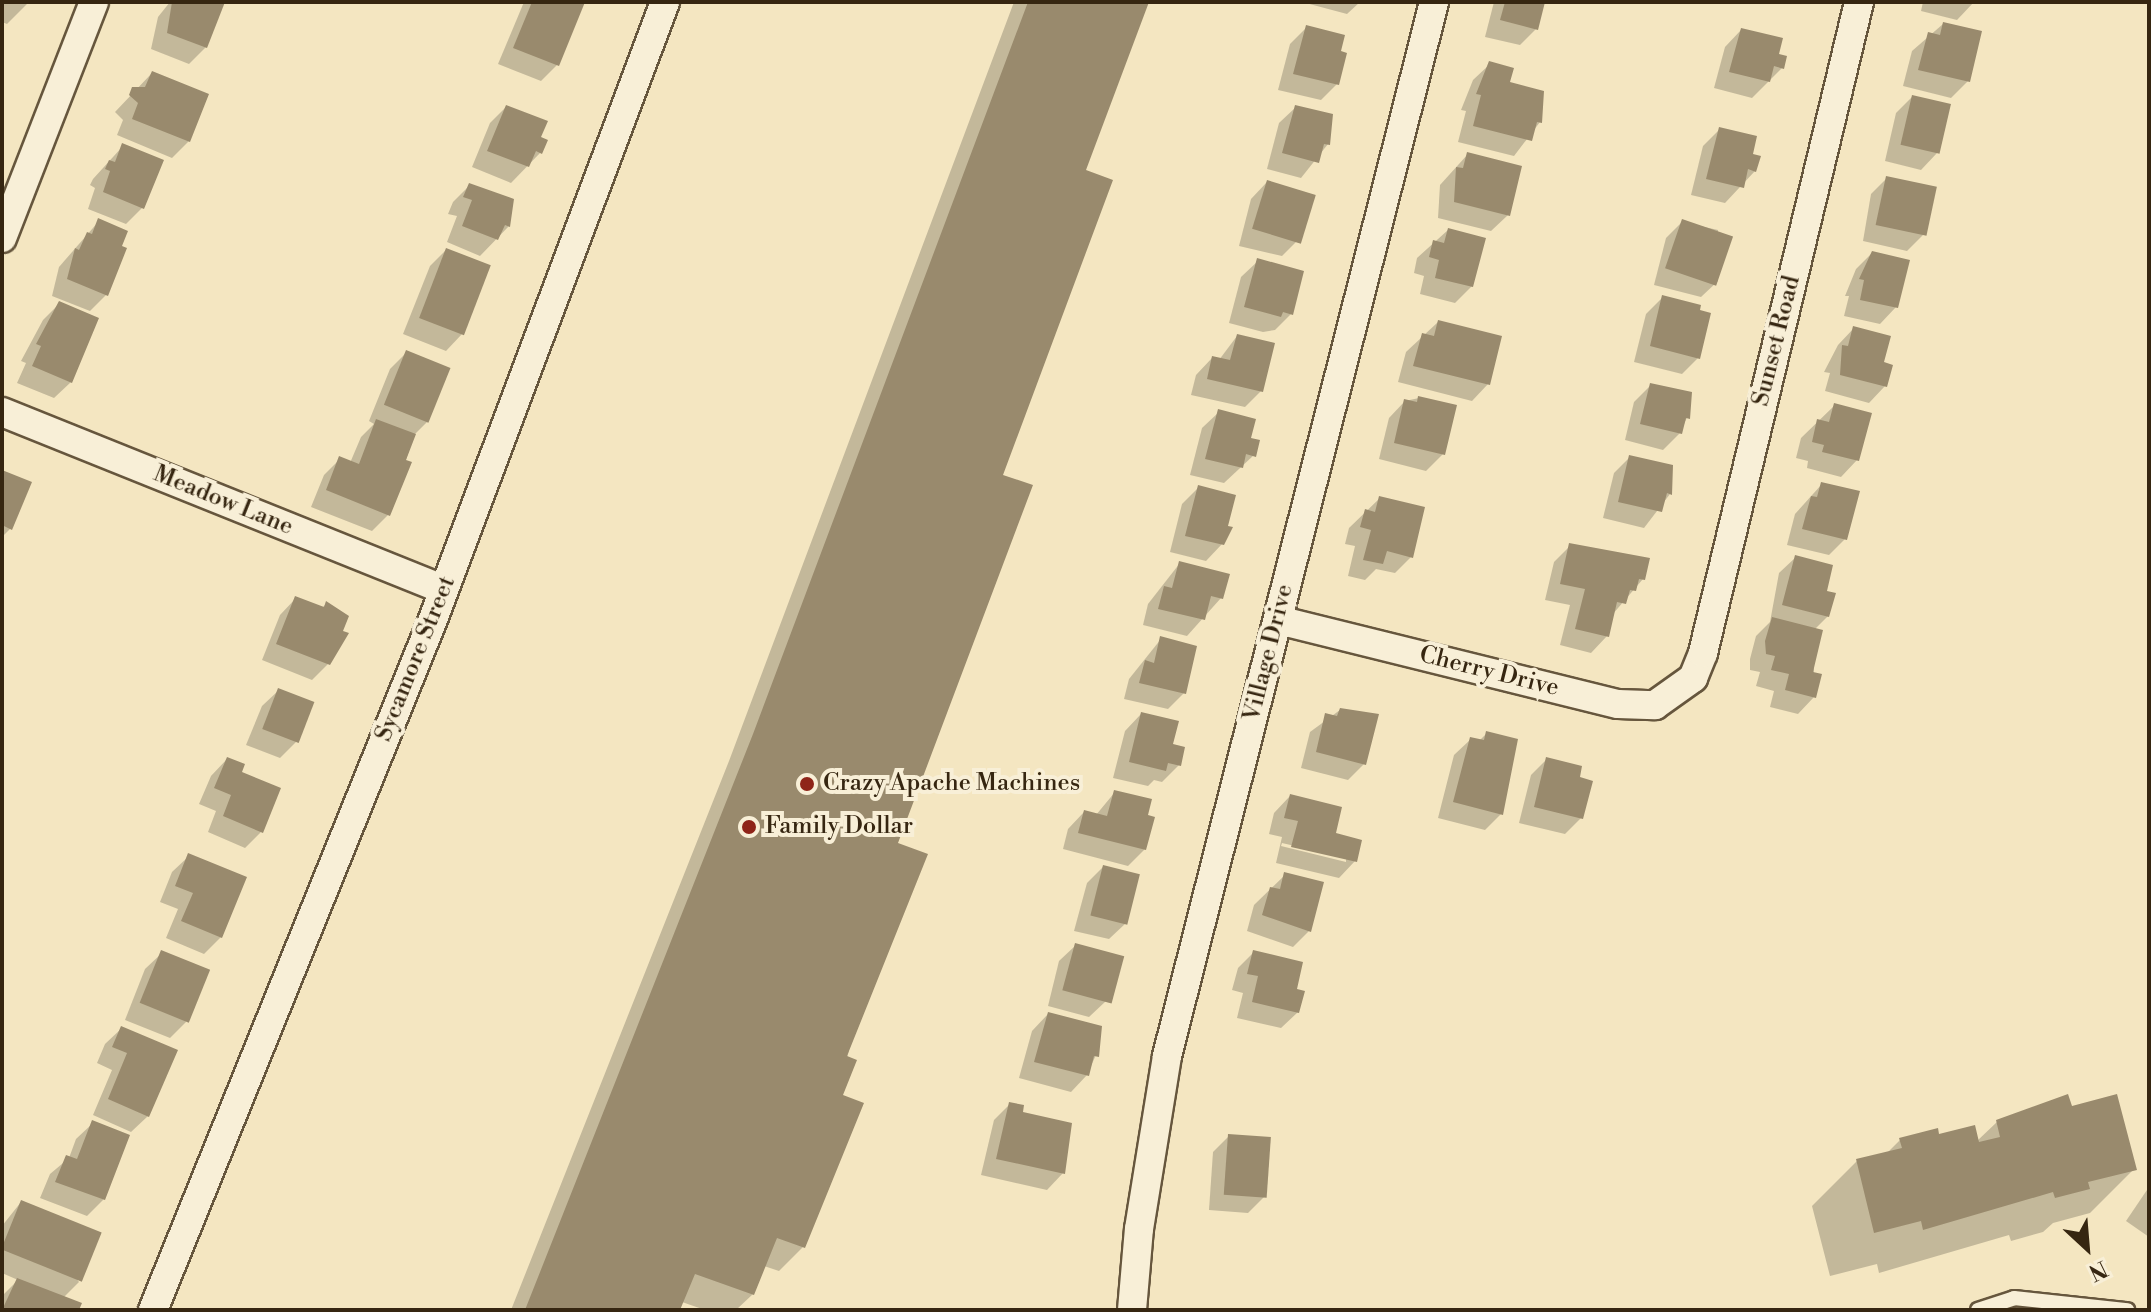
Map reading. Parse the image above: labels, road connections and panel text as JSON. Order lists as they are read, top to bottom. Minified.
{"streets":{"street":["Sunset Road","Meadow Lane","Village Drive","Sycamore Street","Cherry Drive"]},"crossings":[["Sunset Road","Cherry Drive"],["Meadow Lane","Sycamore Street"],["Village Drive","Cherry Drive"]],"places":["Crazy Apache Machines","Family Dollar"],"north":"bottom right"}
